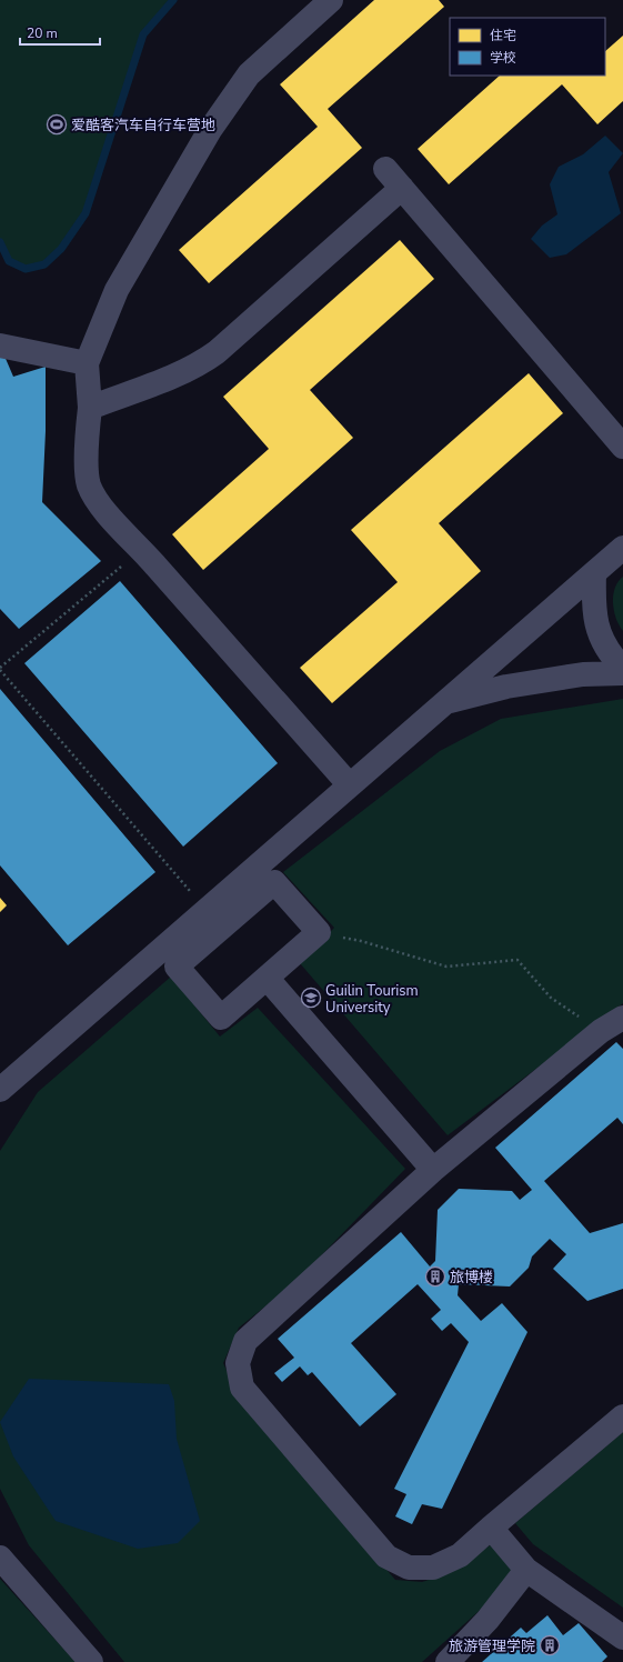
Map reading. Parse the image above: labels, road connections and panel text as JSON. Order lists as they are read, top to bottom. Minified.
{"places":{"sports":["爱酷客汽车自行车营地"],"school or university":["Guilin Tourism University"],"building":["旅博楼","旅游管理学院"]},"legend":["住宅","学校"],"scale_bar":"20 m"}
